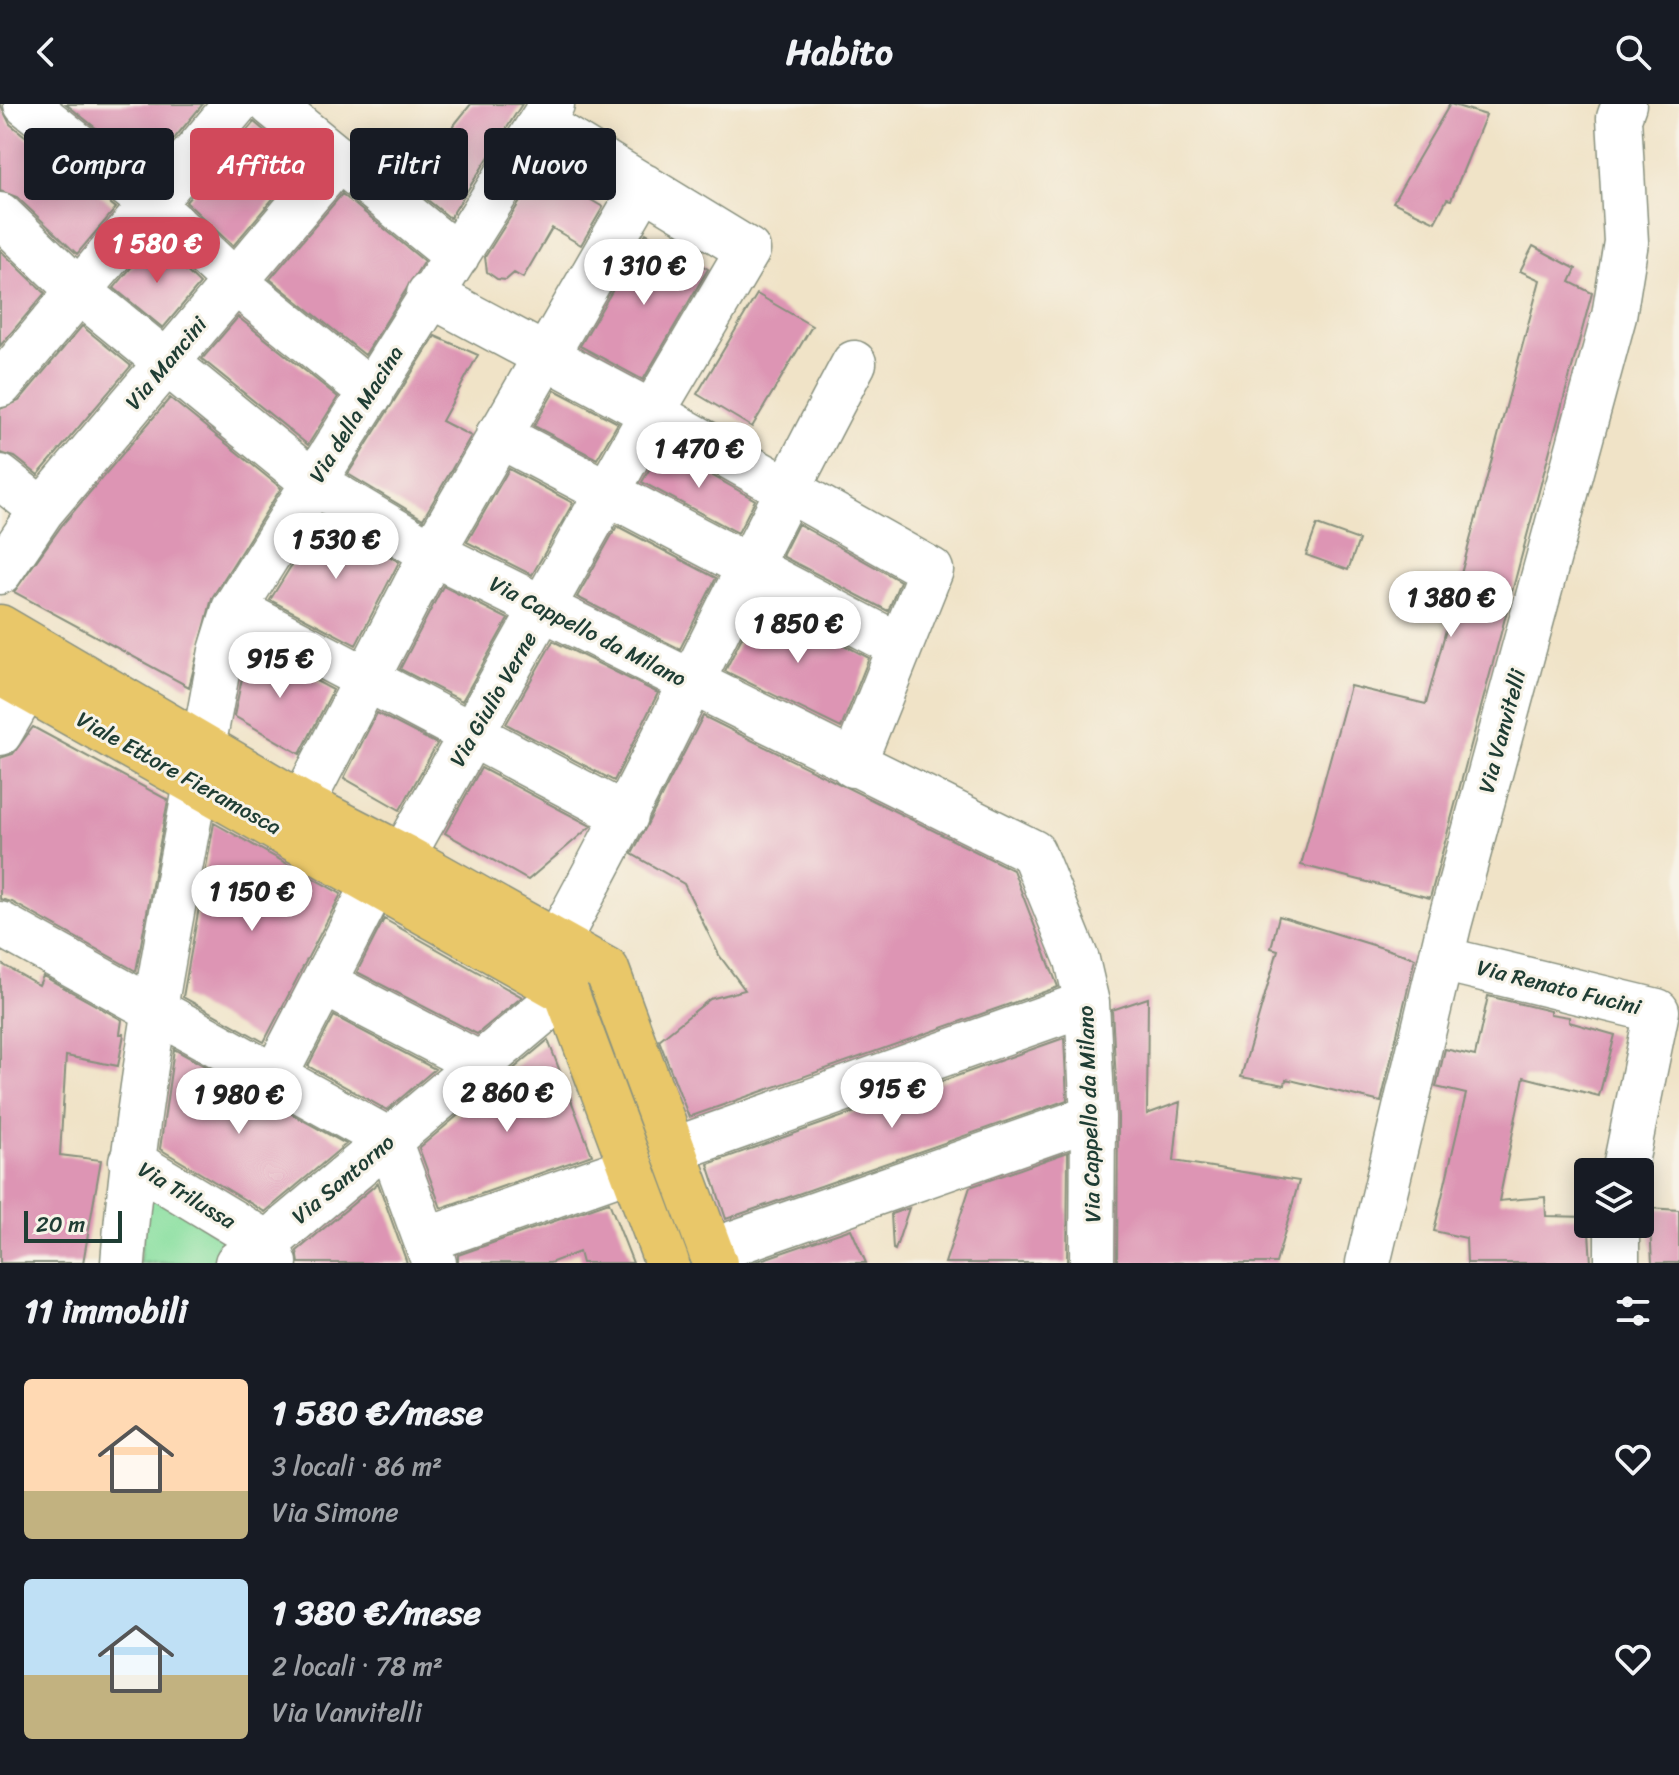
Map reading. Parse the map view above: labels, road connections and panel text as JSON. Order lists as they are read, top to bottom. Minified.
{"streets":{"main road":["Viale Ettore Fieramosca"],"street":["Via Mancini","Via della Macina","Via Cappello da Milano","Via Giulio Verne","Via Vanvitelli","Via Renato Fucini","Via Santorno","Via Trilussa"]},"crossings":[["Via Mancini","Via Cappello da Milano"],["Via della Macina","Via Cappello da Milano"],["Via della Macina","Viale Ettore Fieramosca"],["Via della Macina","Via Trilussa"],["Via Cappello da Milano","Via Giulio Verne"],["Via Giulio Verne","Viale Ettore Fieramosca"],["Via Vanvitelli","Via Renato Fucini"],["Viale Ettore Fieramosca","Via Santorno"],["Via Santorno","Via Trilussa"]],"scale_bar":"20 m","page":{"header":"Habito","chip":["Compra","Affitta","Filtri","Nuovo"],"price":["1 580 €","1 310 €","1 470 €","1 530 €","1 380 €","1 850 €","915 €","1 150 €","915 €","2 860 €","1 980 €"],"scale":"20 m","heading":"11 immobili","list":[{"name":"1 580 €/mese","note":"3 locali · 86 m² · Via Simone"},{"name":"1 380 €/mese","note":"2 locali · 78 m² · Via Vanvitelli"}]}}
